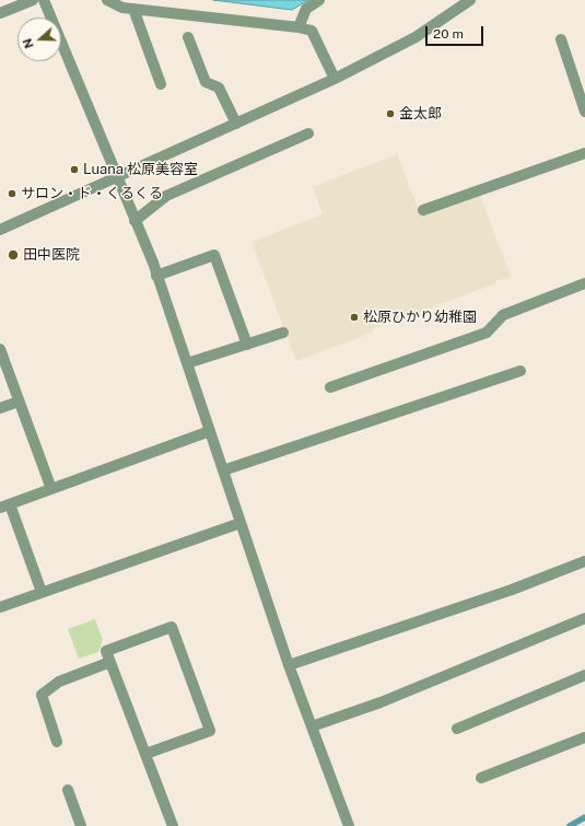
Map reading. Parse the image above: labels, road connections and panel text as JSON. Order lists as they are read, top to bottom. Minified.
{"places":["金太郎","Luana 松原美容室","サロン・ド・くるくる","田中医院","松原ひかり幼稚園"],"scale_bar":"20 m","north":"left"}
